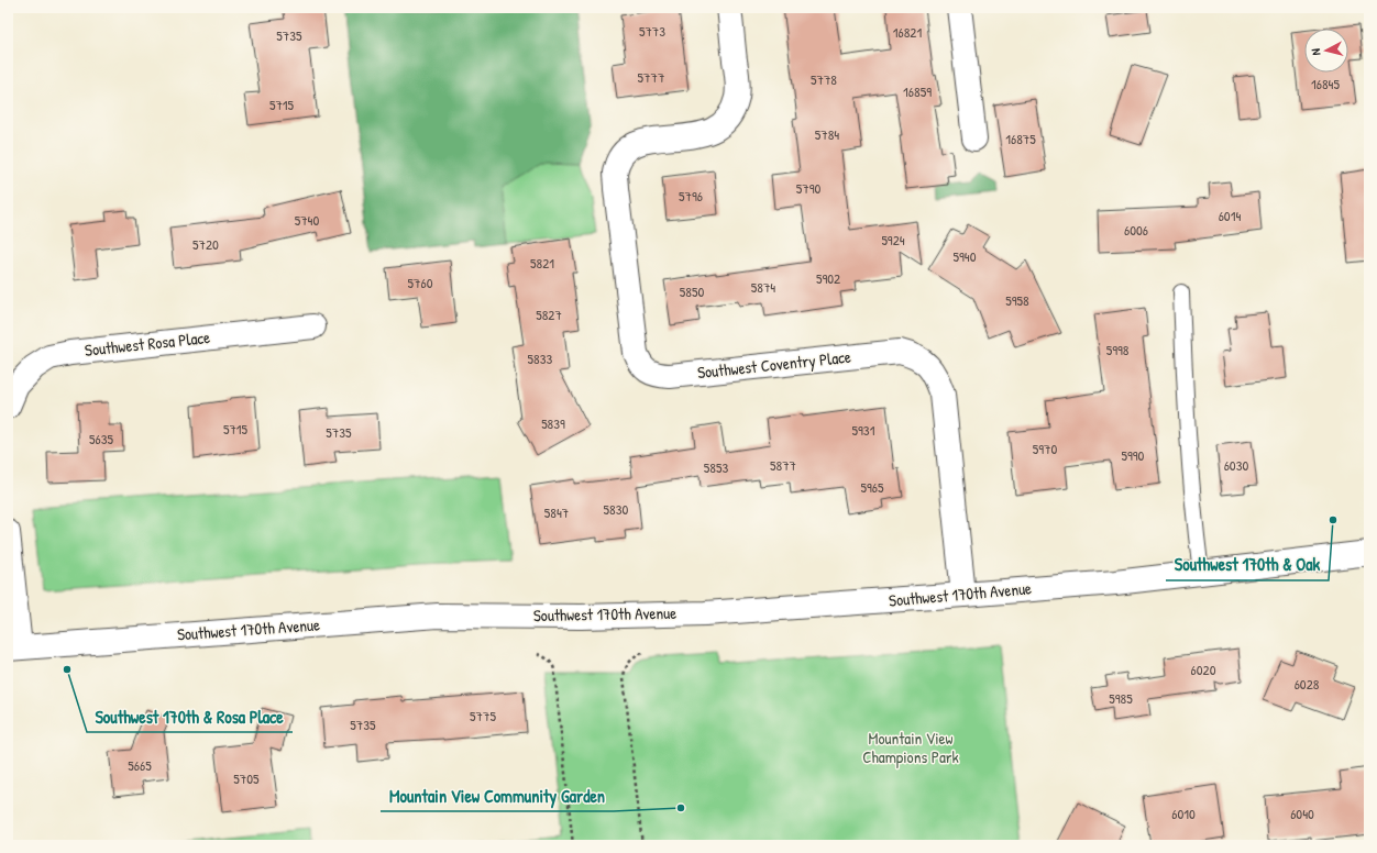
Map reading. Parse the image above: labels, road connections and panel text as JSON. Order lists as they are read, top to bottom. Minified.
{"streets":{"street":["Southwest Rosa Place","Southwest Coventry Place","Southwest 170th Avenue"]},"crossings":[["Southwest Coventry Place","Southwest 170th Avenue"]],"parks":["Mountain View Champions Park"],"places":["Southwest 170th & Oak","Southwest 170th & Rosa Place","Mountain View Community Garden"],"house_numbers":["5773","16821","5735","5777","5778","16845","16859","5715","5784","16875","5790","5796","6014","5740","6006","5924","5720","5940","5821","5902","5760","5874","5850","5958","5827","5998","5833","5839","5715","5931","5735","5635","5970","5990","5877","6030","5853","5965","5830","5847","6020","6028","5985","5775","5735","5665","5705","6010","6040"],"north":"left"}
